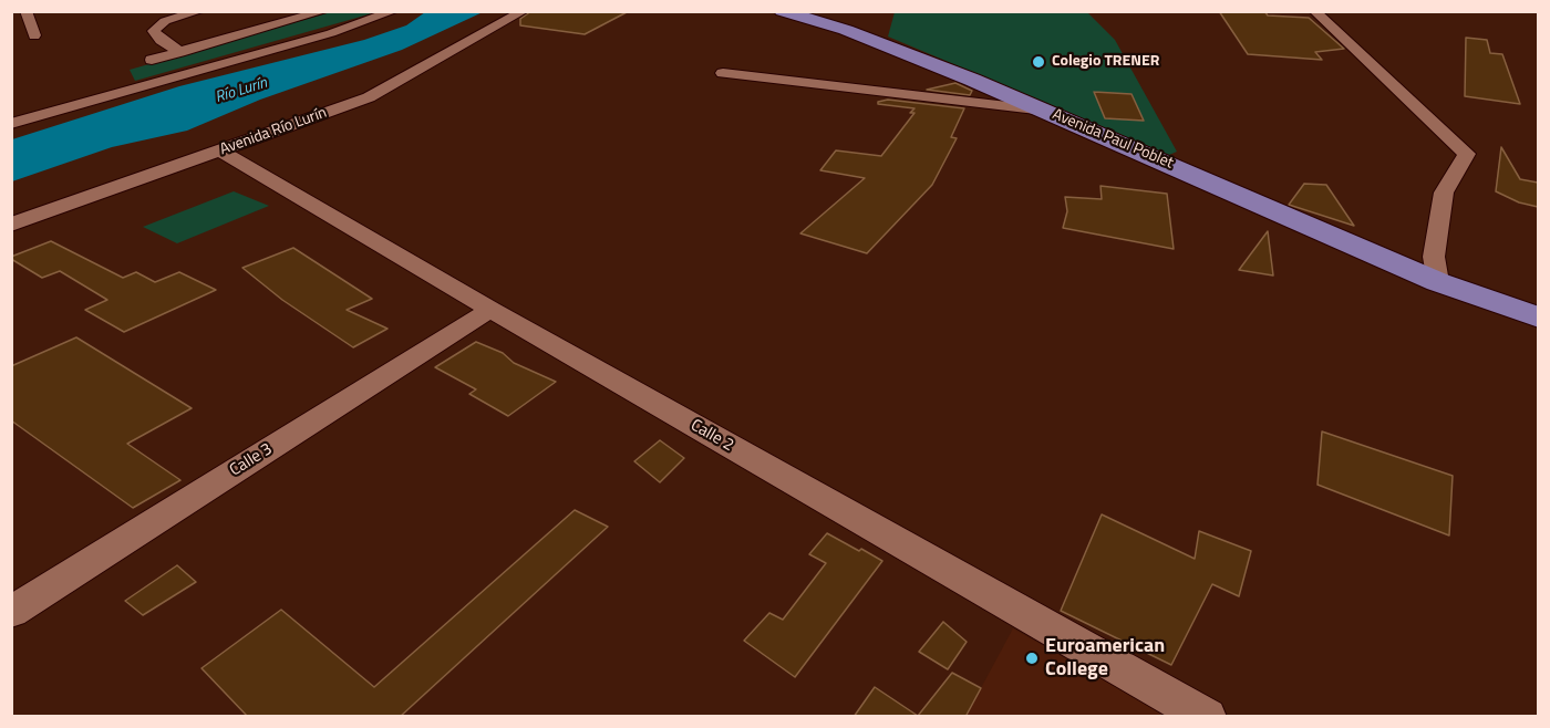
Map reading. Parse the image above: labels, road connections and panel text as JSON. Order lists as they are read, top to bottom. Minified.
{"streets":{"main road":["Avenida Paul Poblet"],"street":["Avenida Río Lurín","Calle 2","Calle 3"]},"crossings":[["Avenida Río Lurín","Calle 2"],["Calle 2","Calle 3"]],"water":["Río Lurín"],"places":["Colegio TRENER","Euroamerican College"]}
